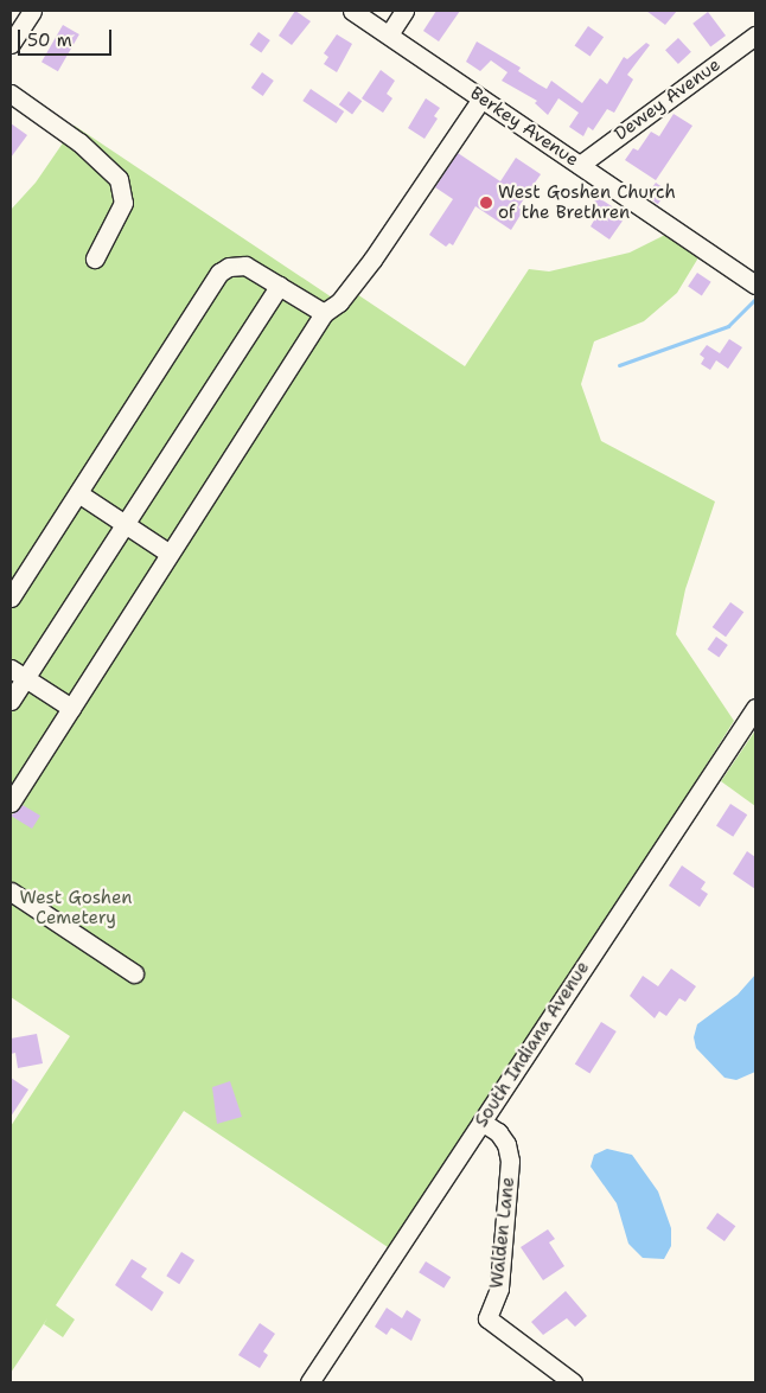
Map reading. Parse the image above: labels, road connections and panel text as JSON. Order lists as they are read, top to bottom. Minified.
{"streets":{"street":["Dewey Avenue","Berkey Avenue","South Indiana Avenue","Walden Lane"]},"crossings":[["Dewey Avenue","Berkey Avenue"],["South Indiana Avenue","Walden Lane"]],"parks":["West Goshen Cemetery"],"places":["West Goshen Church of the Brethren"],"scale_bar":"50 m"}
